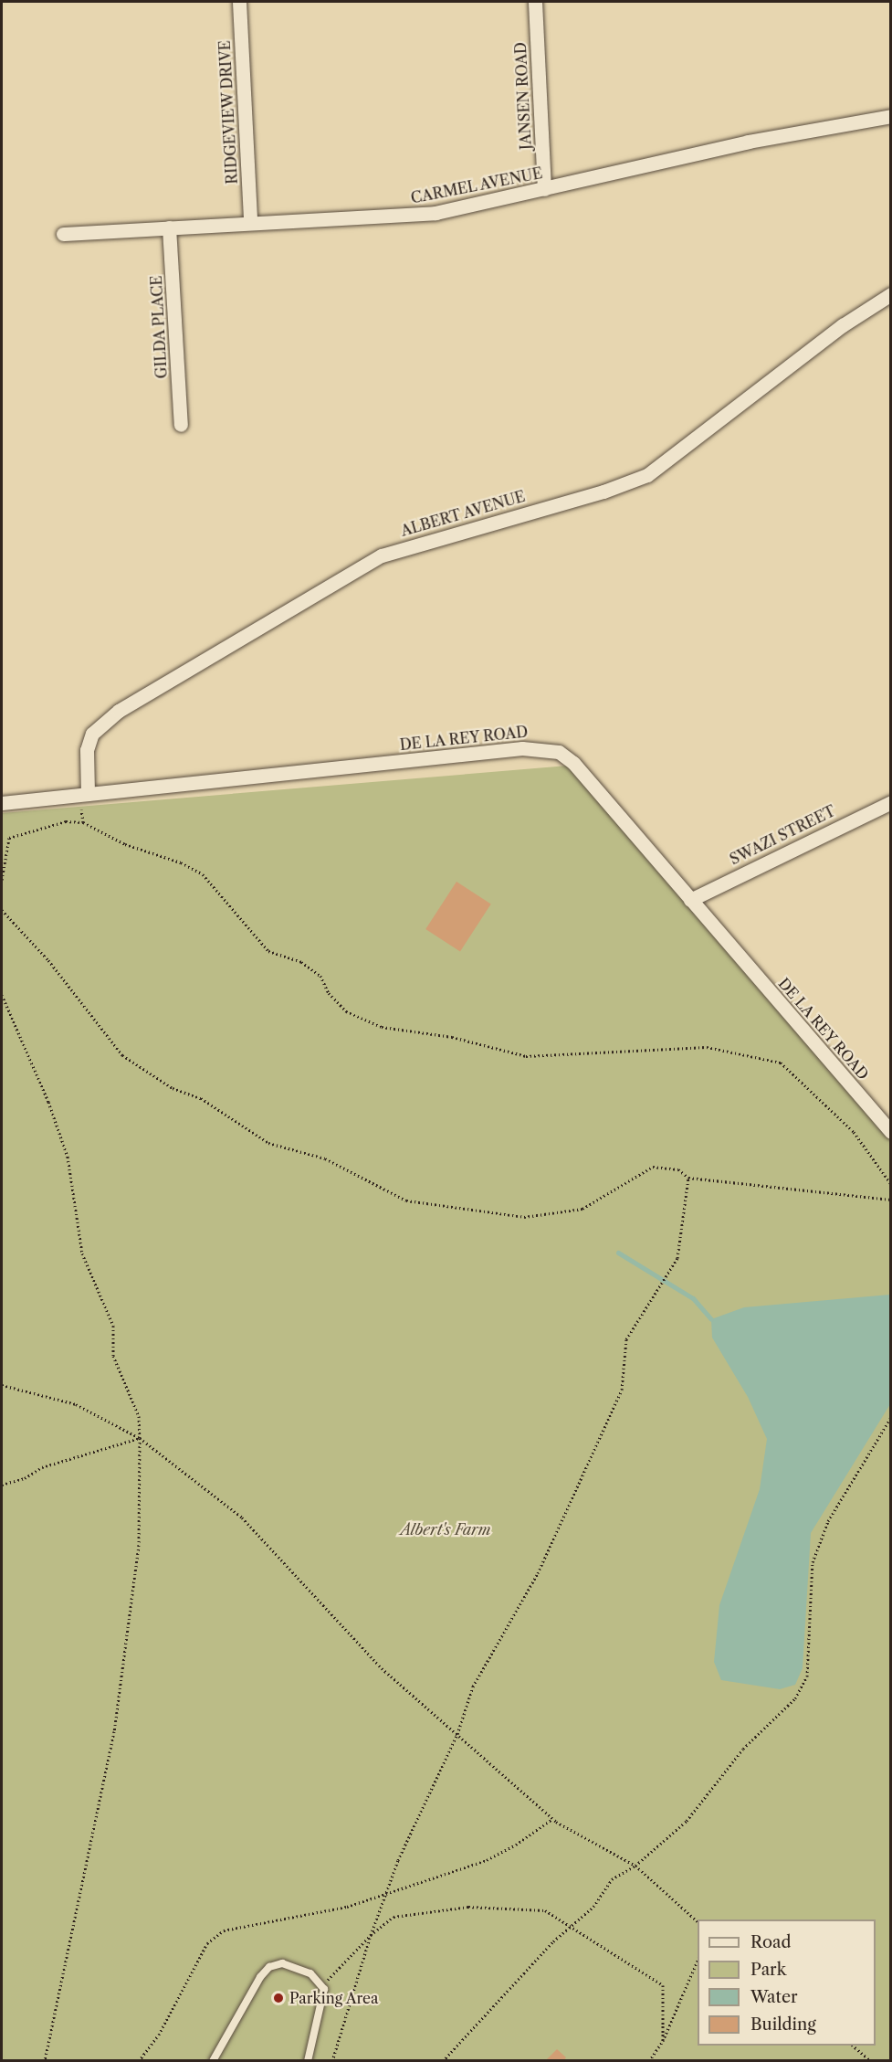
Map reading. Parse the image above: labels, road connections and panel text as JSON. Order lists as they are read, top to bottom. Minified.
{"streets":{"street":["JANSEN ROAD","RIDGEVIEW DRIVE","CARMEL AVENUE","GILDA PLACE","ALBERT AVENUE","DE LA REY ROAD","SWAZI STREET"]},"crossings":[["JANSEN ROAD","CARMEL AVENUE"],["RIDGEVIEW DRIVE","CARMEL AVENUE"],["CARMEL AVENUE","GILDA PLACE"],["ALBERT AVENUE","DE LA REY ROAD"],["DE LA REY ROAD","SWAZI STREET"]],"parks":["Albert's Farm"],"places":["Parking Area"],"legend":["Road","Park","Water","Building"]}
